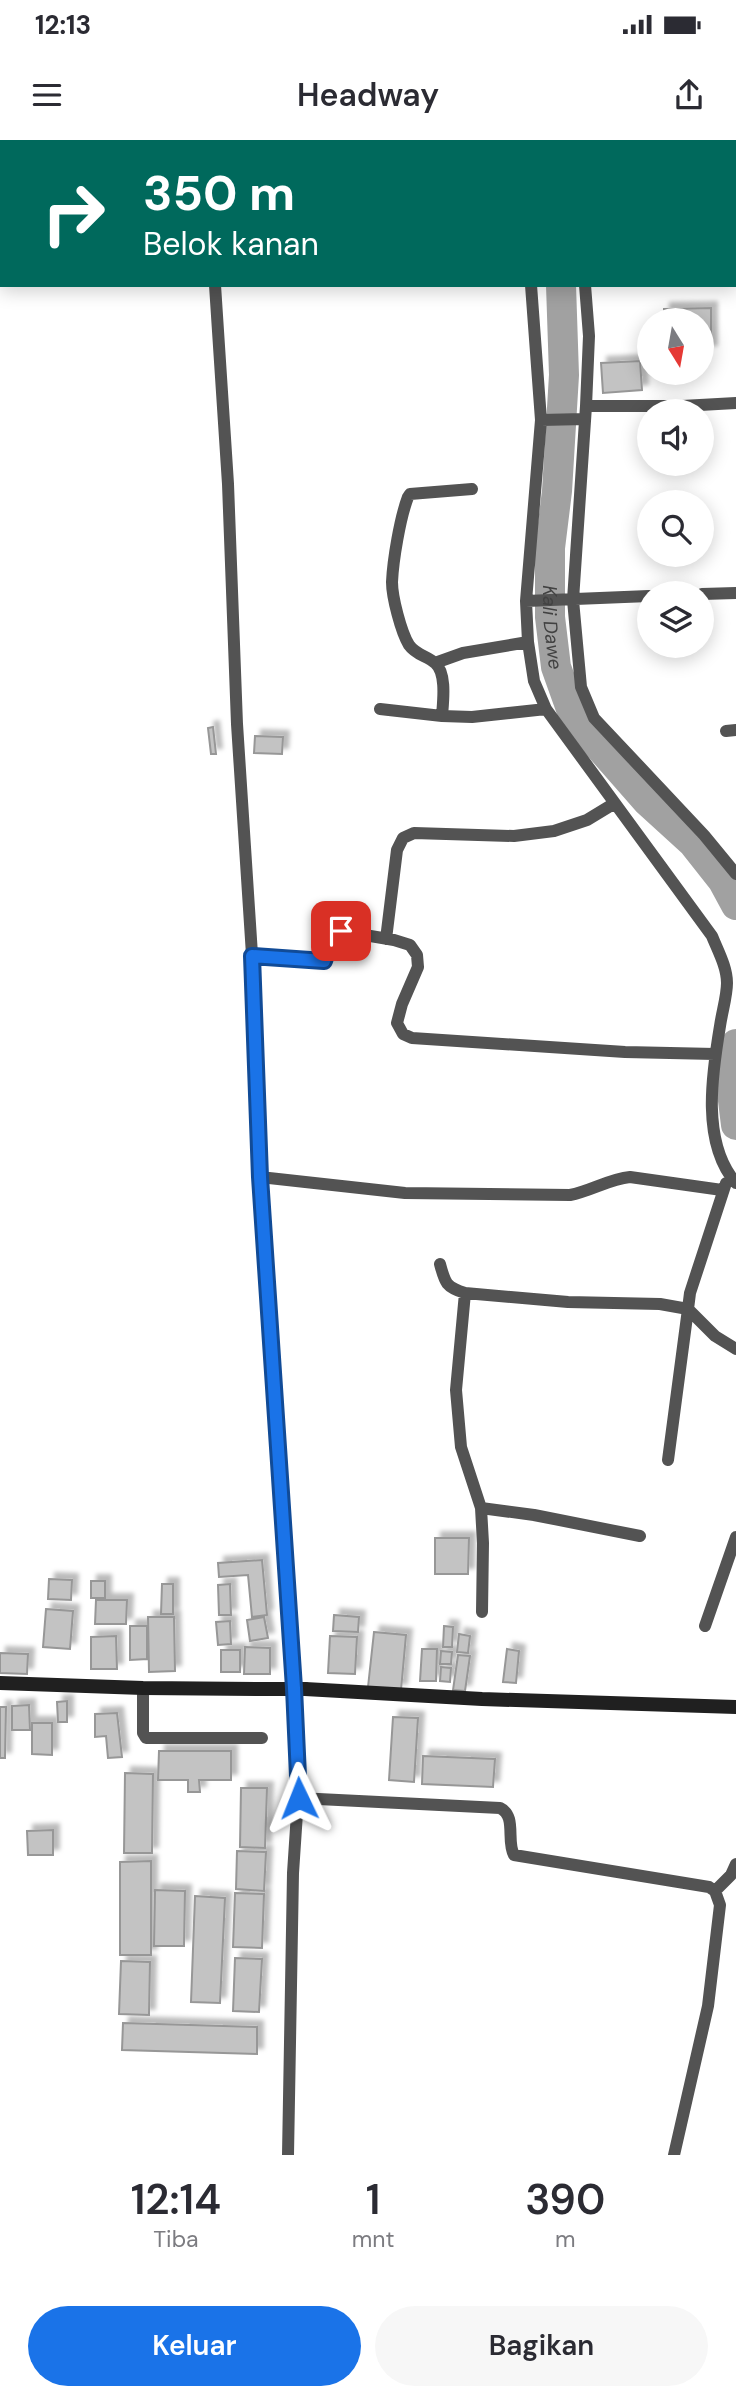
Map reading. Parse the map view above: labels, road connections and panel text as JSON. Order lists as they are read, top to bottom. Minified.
{"water":["Kali Dawe"],"north":"bottom","page":{"status":"12:13","header":"Headway","turn":["350 m","Belok kanan"],"eta":["12:14","Tiba","1","mnt","390","m"],"buttons":["Keluar","Bagikan"]}}
